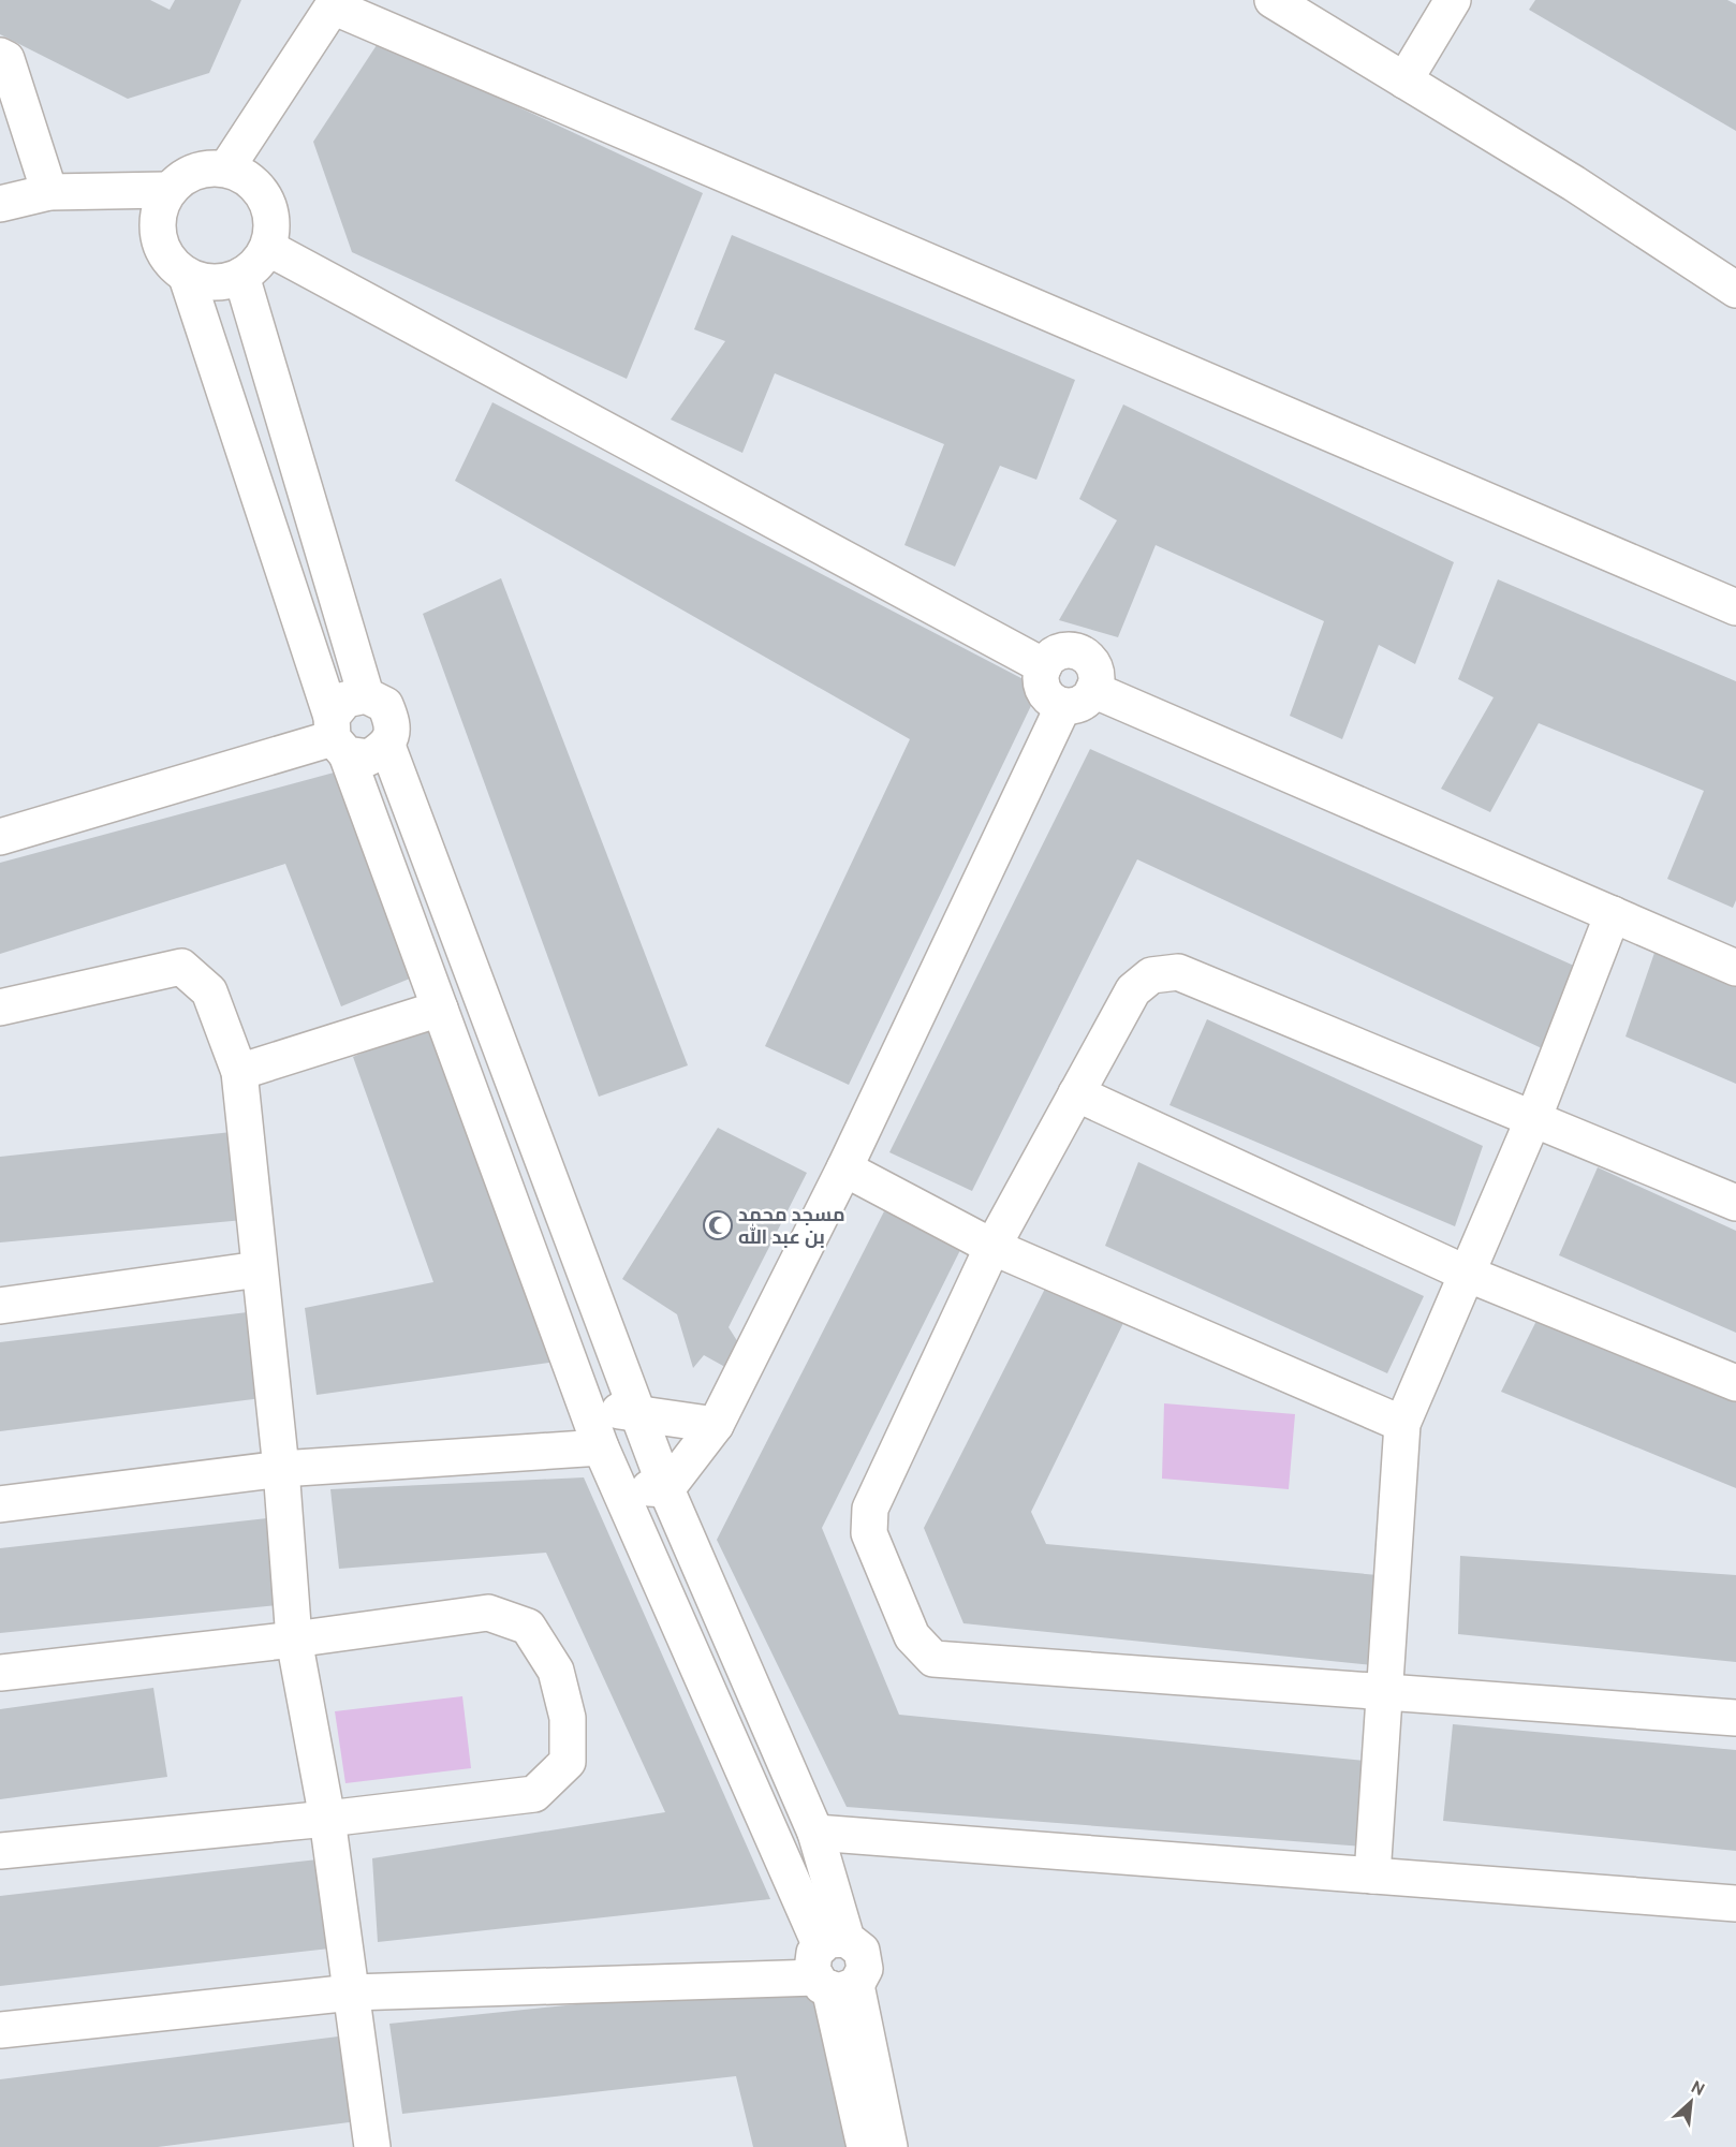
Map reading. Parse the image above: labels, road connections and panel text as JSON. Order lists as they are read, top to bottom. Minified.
{"places":{"mosque":["مسجد محمد بن عبد الله"]},"north":"top right"}
